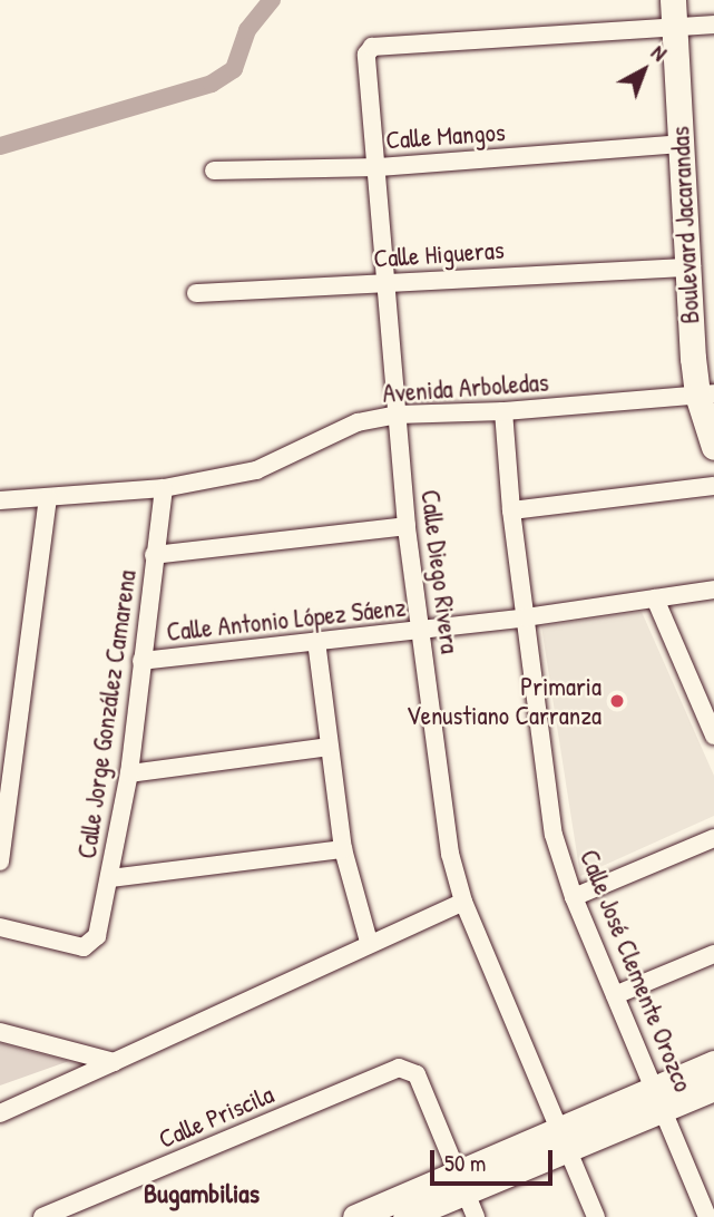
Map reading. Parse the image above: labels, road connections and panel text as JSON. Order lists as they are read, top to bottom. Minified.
{"streets":{"street":["Calle Mangos","Boulevard Jacarandas","Calle Higueras","Avenida Arboledas","Calle Diego Rivera","Calle Antonio López Sáenz","Calle Jorge González Camarena","Calle José Clemente Orozco","Calle Priscila"]},"crossings":[["Calle Mangos","Boulevard Jacarandas"],["Calle Mangos","Calle Diego Rivera"],["Boulevard Jacarandas","Calle Higueras"],["Boulevard Jacarandas","Avenida Arboledas"],["Boulevard Jacarandas","Calle Diego Rivera"],["Calle Higueras","Calle Diego Rivera"],["Avenida Arboledas","Calle Diego Rivera"],["Avenida Arboledas","Calle Jorge González Camarena"],["Avenida Arboledas","Calle José Clemente Orozco"],["Calle Diego Rivera","Calle Antonio López Sáenz"],["Calle Antonio López Sáenz","Calle Jorge González Camarena"],["Calle Antonio López Sáenz","Calle José Clemente Orozco"]],"districts":["Bugambilias"],"places":["Primaria Venustiano Carranza"],"scale_bar":"50 m","north":"top right"}
